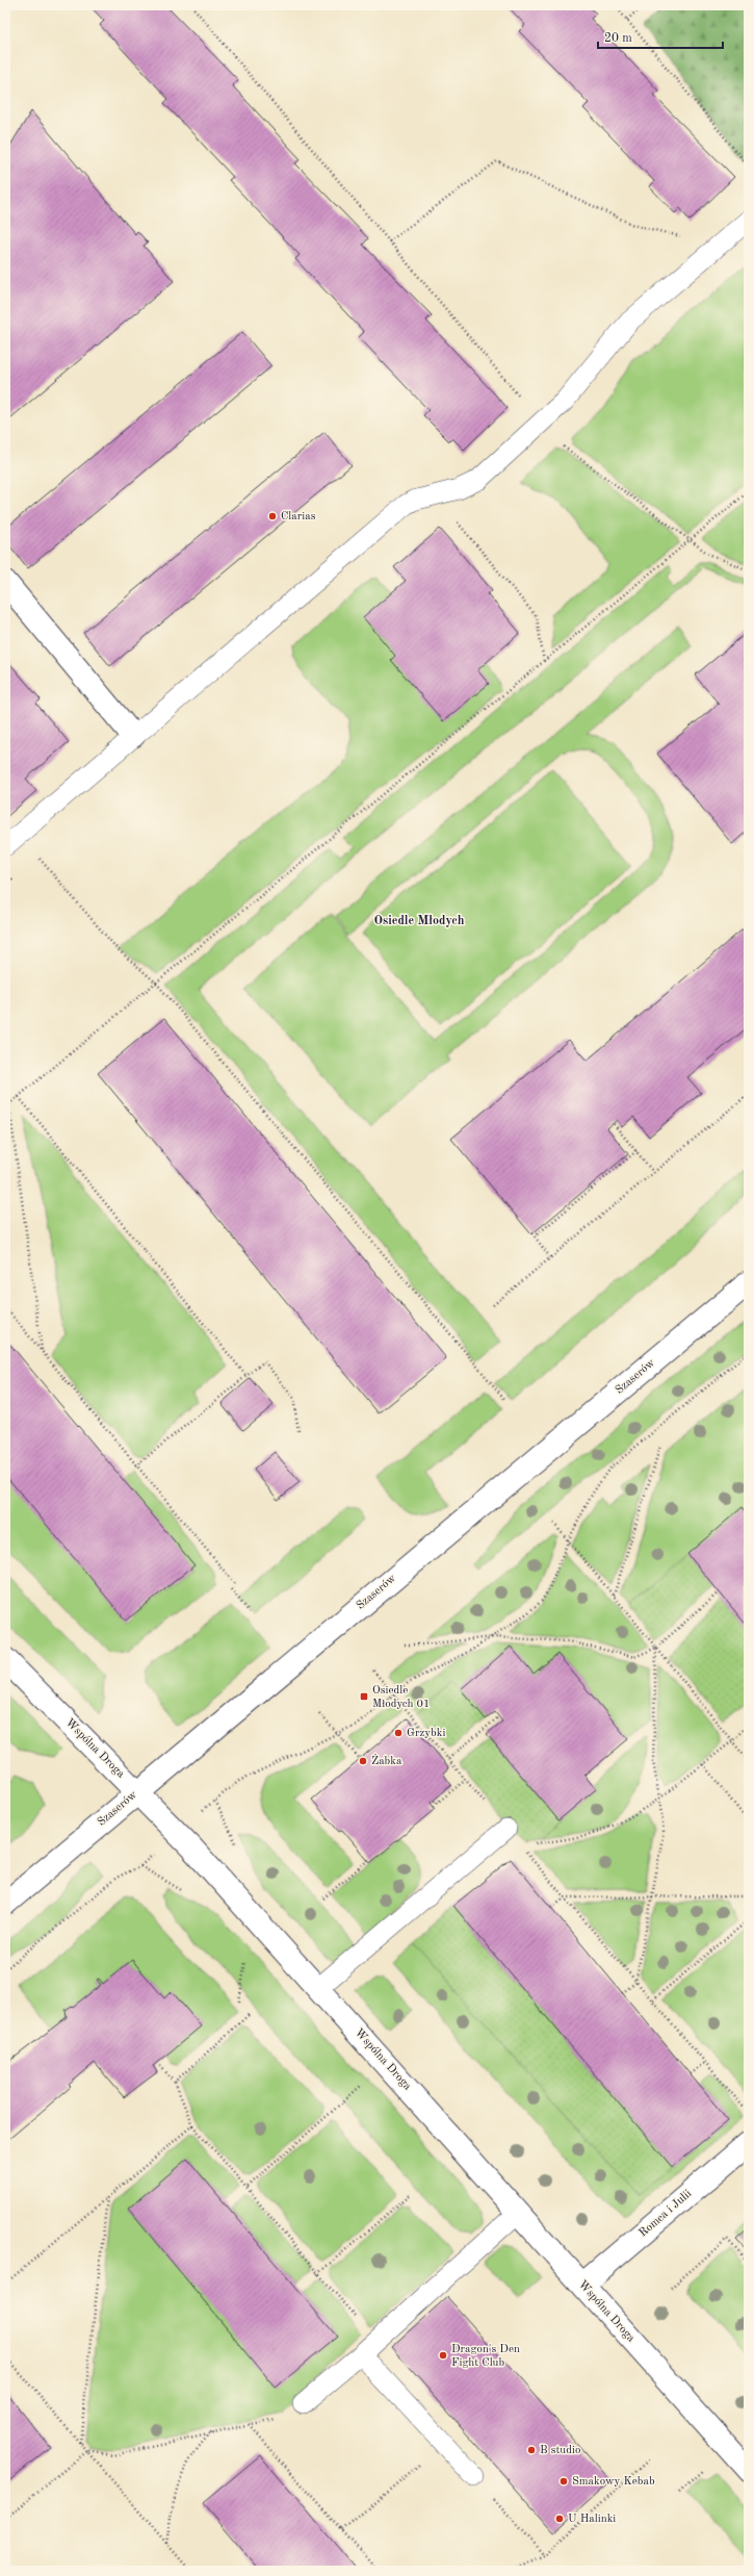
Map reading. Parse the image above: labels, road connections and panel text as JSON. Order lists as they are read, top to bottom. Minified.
{"streets":{"street":["Szaserów","Wspólna Droga","Romea i Julii"]},"crossings":[["Szaserów","Wspólna Droga"],["Wspólna Droga","Romea i Julii"]],"districts":["Osiedle Młodych"],"places":{"other":["Clarias","Grzybki","Żabka","Dragon's Den Fight Club","B studio","Smakowy Kebab","U Halinki"],"transit":["Osiedle Młodych 01"]},"scale_bar":"20 m"}
